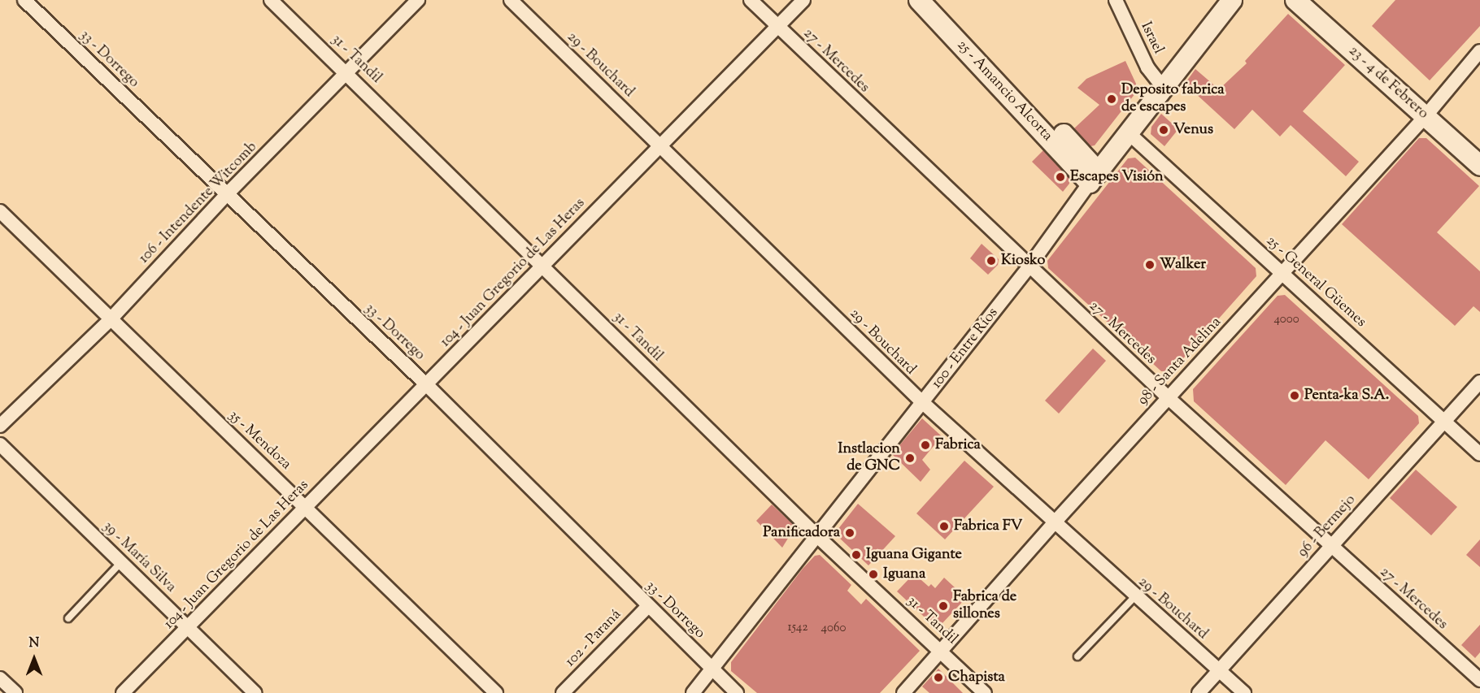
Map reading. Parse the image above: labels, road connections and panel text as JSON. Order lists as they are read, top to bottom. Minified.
{"streets":{"main road":["23 - 4 de Febrero","25 - Amancio Alcorta","100 - Entre Ríos"],"street":["Israel","33 - Dorrego","31 - Tandil","27 - Mercedes","29 - Bouchard","106 - Intendente Witcomb","104 - Juan Gregorio de Las Heras","25 - General Güemes","98 - Santa Adelina","35 - Mendoza","96 - Bermejo","39 - María Silva","102 - Paraná"]},"crossings":[["Israel","100 - Entre Ríos"],["33 - Dorrego","106 - Intendente Witcomb"],["33 - Dorrego","104 - Juan Gregorio de Las Heras"],["33 - Dorrego","100 - Entre Ríos"],["33 - Dorrego","102 - Paraná"],["31 - Tandil","106 - Intendente Witcomb"],["31 - Tandil","104 - Juan Gregorio de Las Heras"],["31 - Tandil","100 - Entre Ríos"],["31 - Tandil","98 - Santa Adelina"],["27 - Mercedes","104 - Juan Gregorio de Las Heras"],["27 - Mercedes","100 - Entre Ríos"],["27 - Mercedes","98 - Santa Adelina"],["27 - Mercedes","96 - Bermejo"],["29 - Bouchard","104 - Juan Gregorio de Las Heras"],["29 - Bouchard","100 - Entre Ríos"],["29 - Bouchard","98 - Santa Adelina"],["29 - Bouchard","96 - Bermejo"],["23 - 4 de Febrero","98 - Santa Adelina"],["25 - Amancio Alcorta","100 - Entre Ríos"],["106 - Intendente Witcomb","35 - Mendoza"],["104 - Juan Gregorio de Las Heras","35 - Mendoza"],["104 - Juan Gregorio de Las Heras","39 - María Silva"],["25 - General Güemes","100 - Entre Ríos"],["25 - General Güemes","98 - Santa Adelina"],["25 - General Güemes","96 - Bermejo"]],"places":["Deposito fabrica de escapes","Venus","Escapes Visión","Kiosko","Walker","Penta-ka S.A.","Fabrica","Instlacion de GNC","Fabrica FV","Panificadora","Iguana Gigante","Iguana","Fabrica de sillones","Chapista"],"house_numbers":["4000","1542","4060"],"north":"top"}
